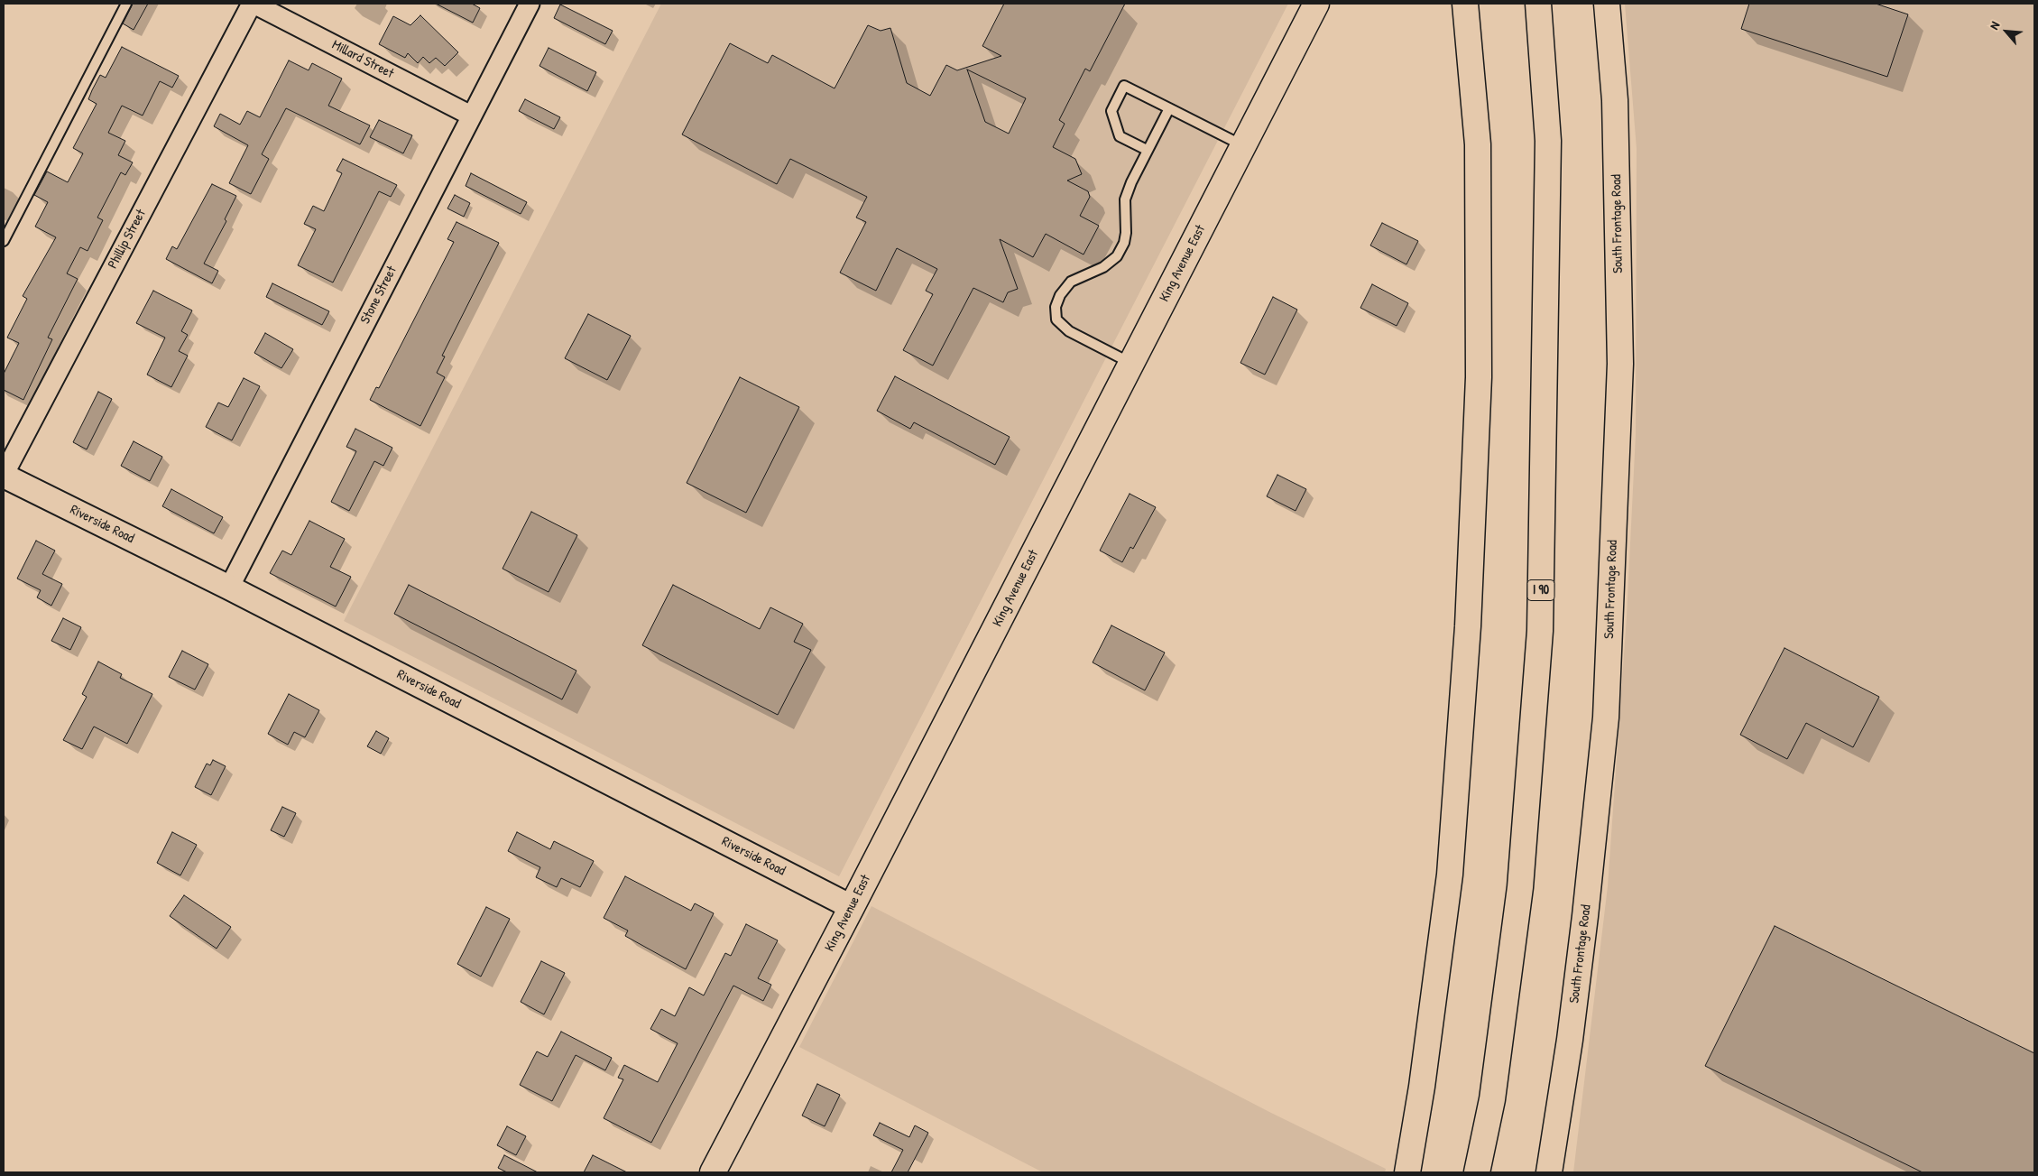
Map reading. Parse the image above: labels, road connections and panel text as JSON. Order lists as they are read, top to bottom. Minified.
{"streets":{"main road":["South Frontage Road","King Avenue East","I 90"],"street":["Millard Street","Phillip Street","Stone Street","Riverside Road"]},"crossings":[["Millard Street","Phillip Street"],["Millard Street","Stone Street"],["Phillip Street","Riverside Road"],["King Avenue East","Riverside Road"],["Stone Street","Riverside Road"]],"north":"top left"}
